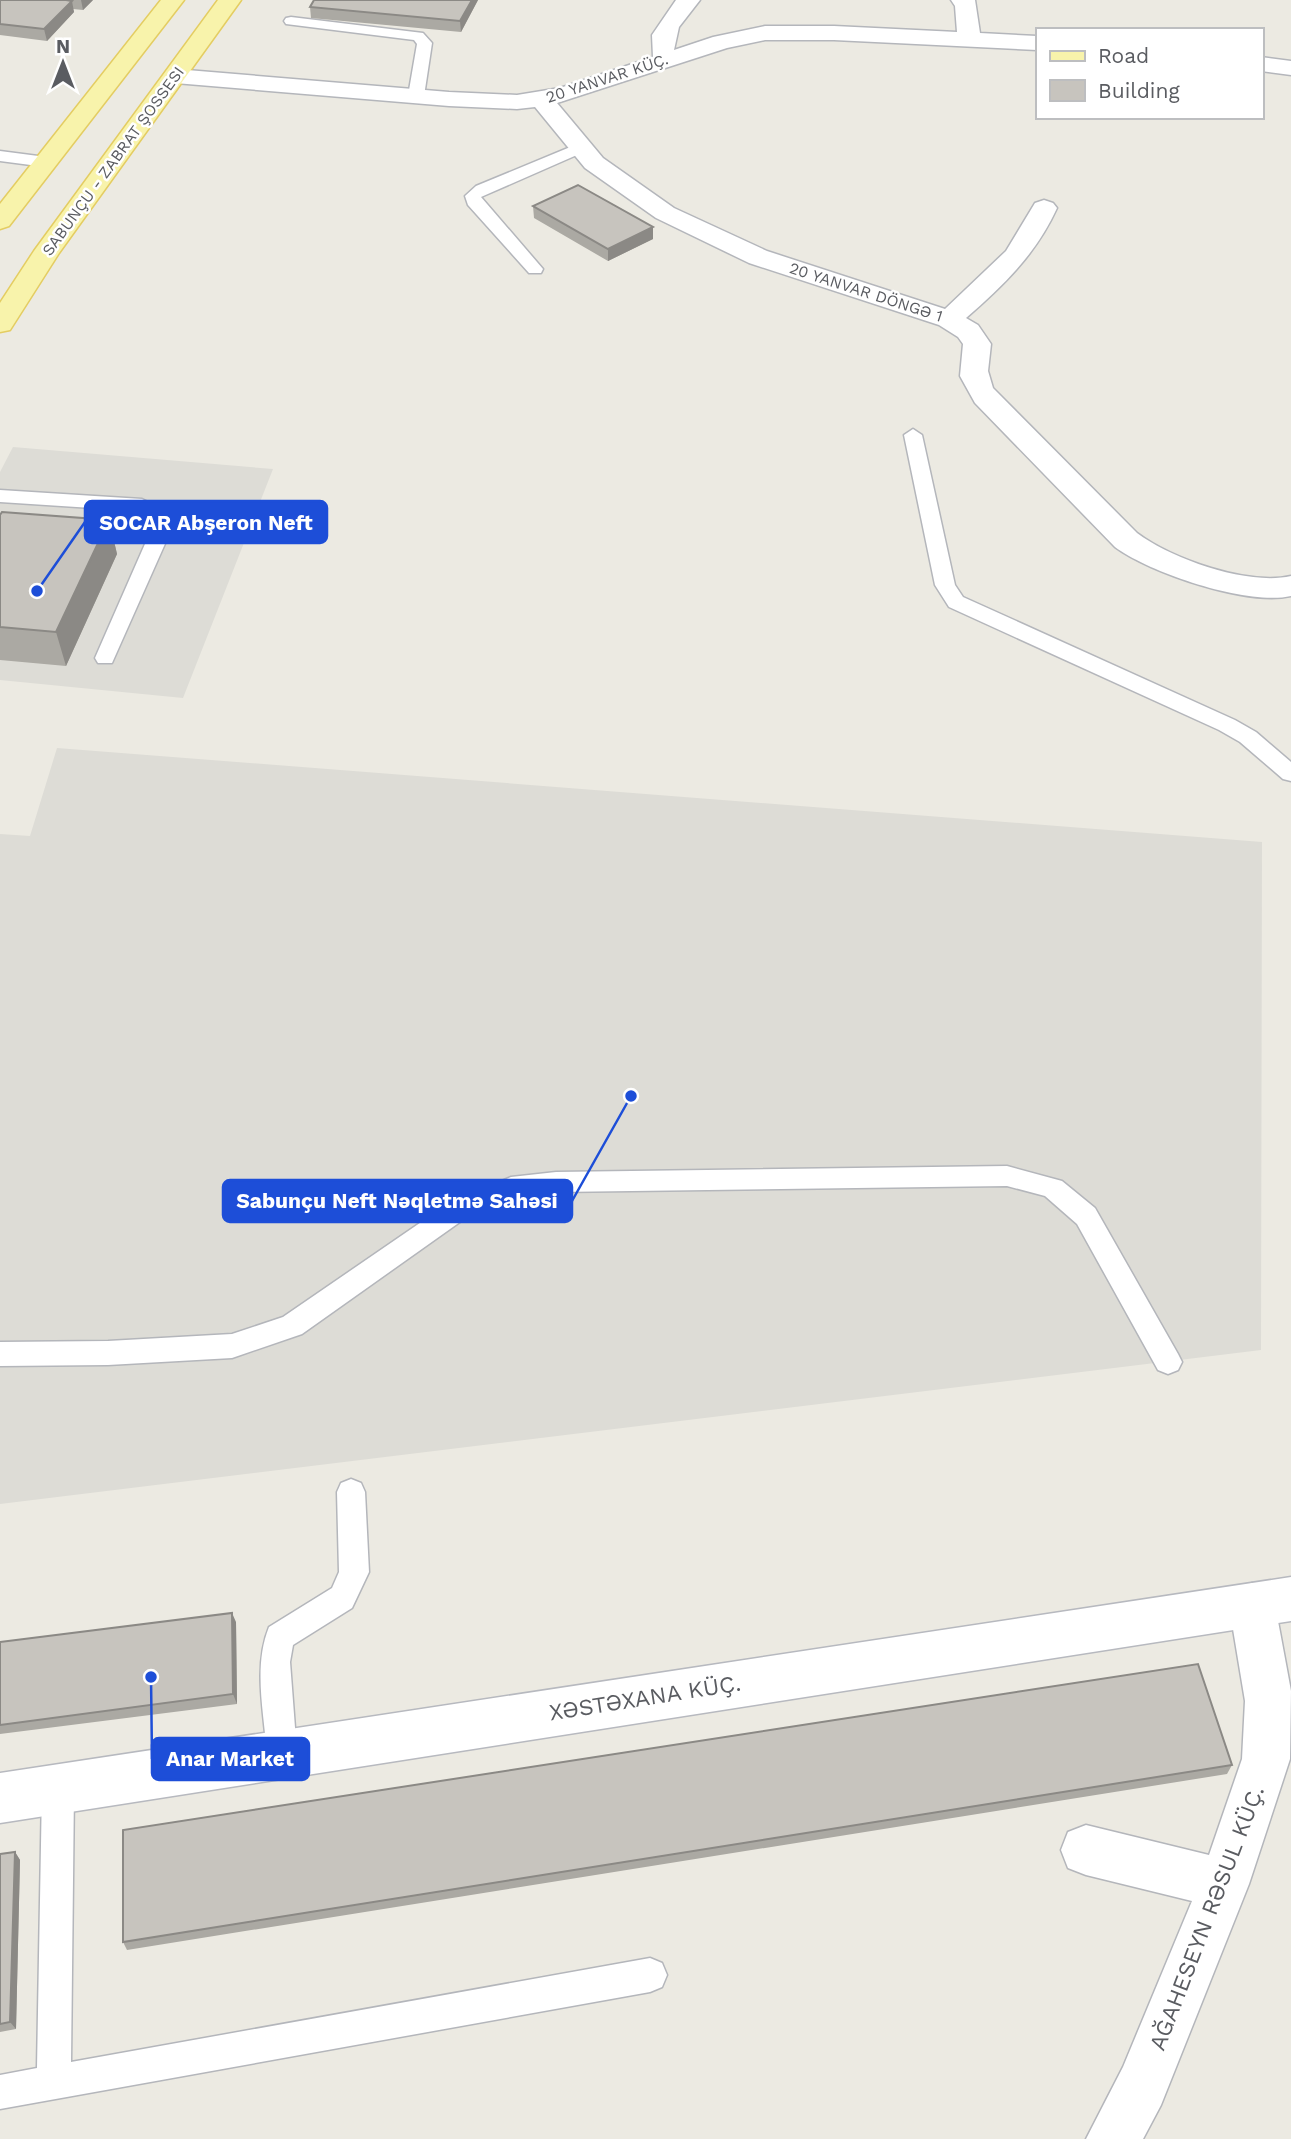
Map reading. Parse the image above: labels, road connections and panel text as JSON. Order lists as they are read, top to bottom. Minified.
{"streets":{"main road":["SABUNÇU - ZABRAT ŞOSSESI"],"street":["20 YANVAR KÜÇ.","20 YANVAR DÖNGƏ 1","XƏSTƏXANA KÜÇ.","AĞAHESEYN RƏSUL KÜÇ."]},"crossings":[["20 YANVAR KÜÇ.","SABUNÇU - ZABRAT ŞOSSESI"],["20 YANVAR KÜÇ.","20 YANVAR DÖNGƏ 1"],["XƏSTƏXANA KÜÇ.","AĞAHESEYN RƏSUL KÜÇ."]],"places":["SOCAR Abşeron Neft","Sabunçu Neft Nəqletmə Sahəsi","Anar Market"],"legend":["Road","Building"],"north":"top"}
